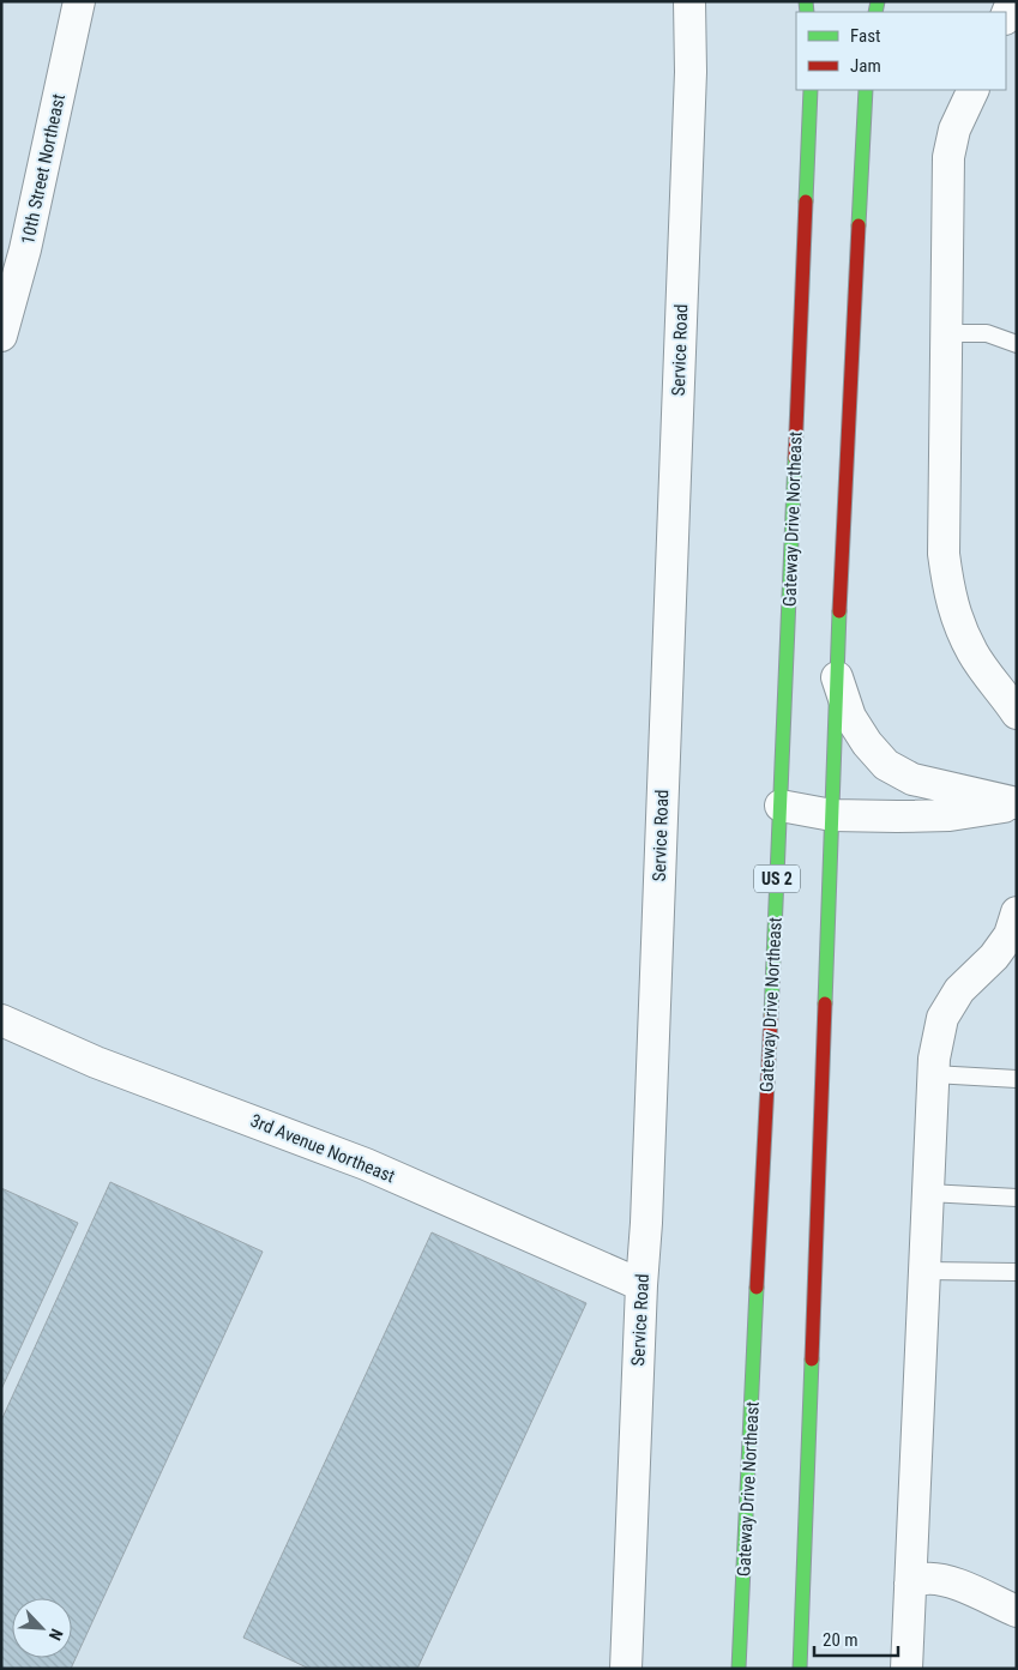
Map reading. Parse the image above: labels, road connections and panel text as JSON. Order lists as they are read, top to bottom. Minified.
{"streets":{"highway":["Gateway Drive Northeast","US 2"],"street":["10th Street Northeast","Service Road","3rd Avenue Northeast"]},"crossings":[["Service Road","3rd Avenue Northeast"]],"legend":["Fast","Jam"],"scale_bar":"20 m","north":"bottom right"}
